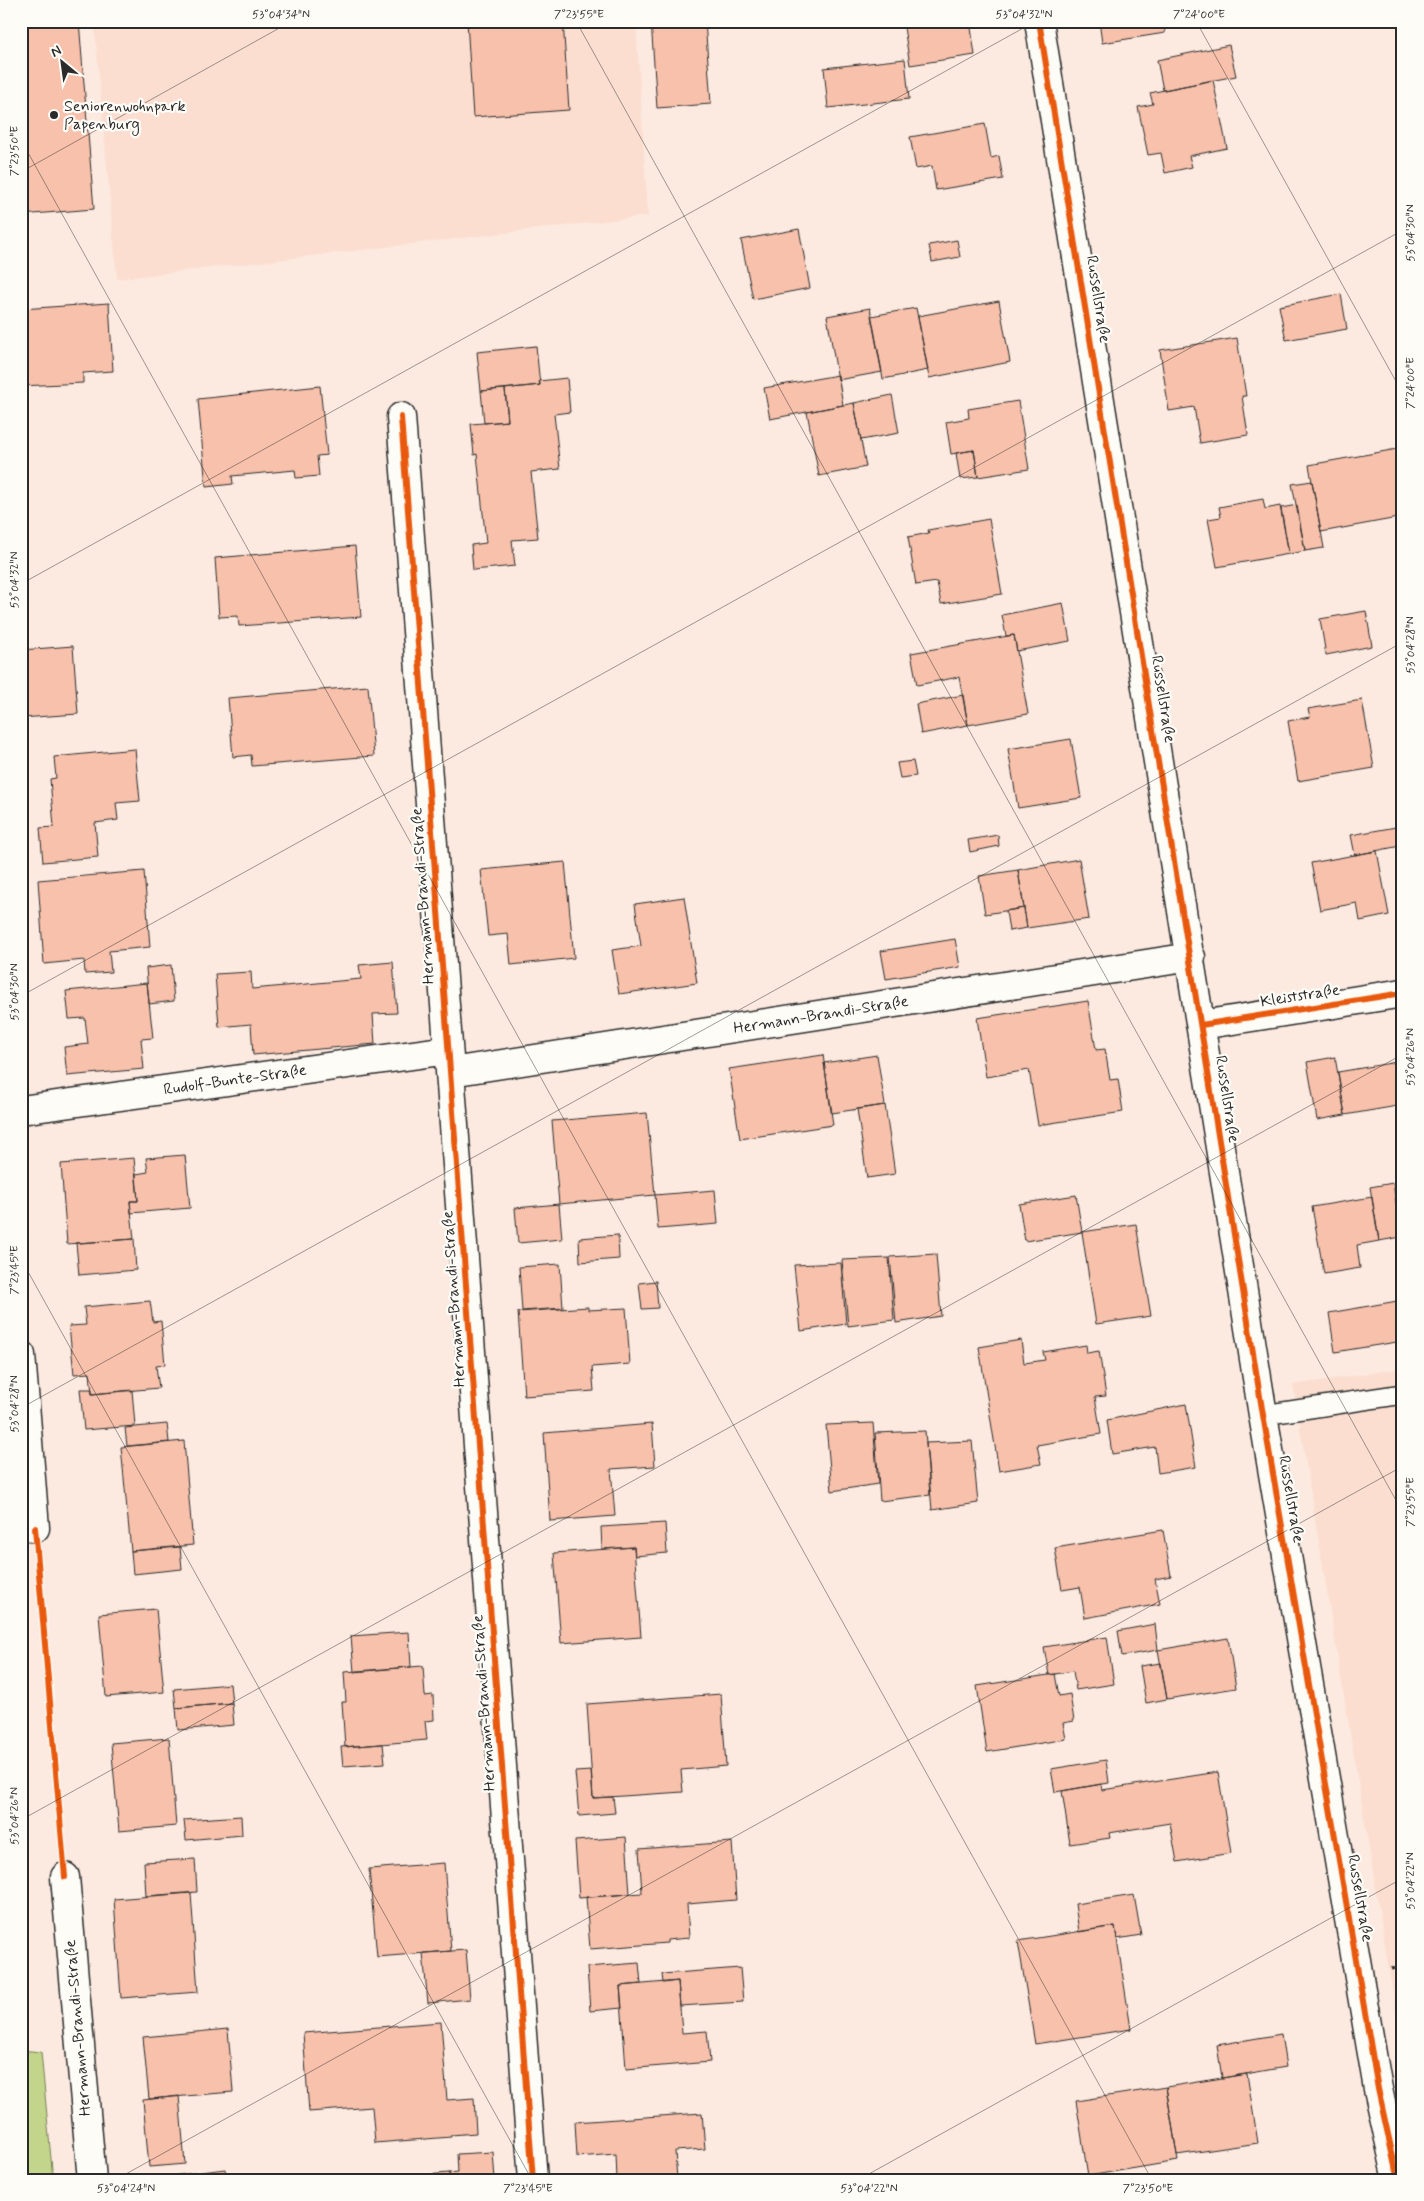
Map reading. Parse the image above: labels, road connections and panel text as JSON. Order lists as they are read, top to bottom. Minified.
{"streets":{"street":["Russellstraße","Hermann-Brandi-Straße","Kleiststraße","Rudolf-Bunte-Straße"]},"crossings":[["Russellstraße","Hermann-Brandi-Straße"],["Russellstraße","Kleiststraße"],["Hermann-Brandi-Straße","Rudolf-Bunte-Straße"]],"places":["Seniorenwohnpark Papenburg"],"north":"top left","coordinates":["53°04'34\"N","7°23'55\"E","53°04'32\"N","7°24'00\"E","7°23'50\"E","53°04'30\"N","53°04'28\"N","53°04'26\"N","7°23'45\"E","53°04'22\"N","53°04'24\"N"]}
